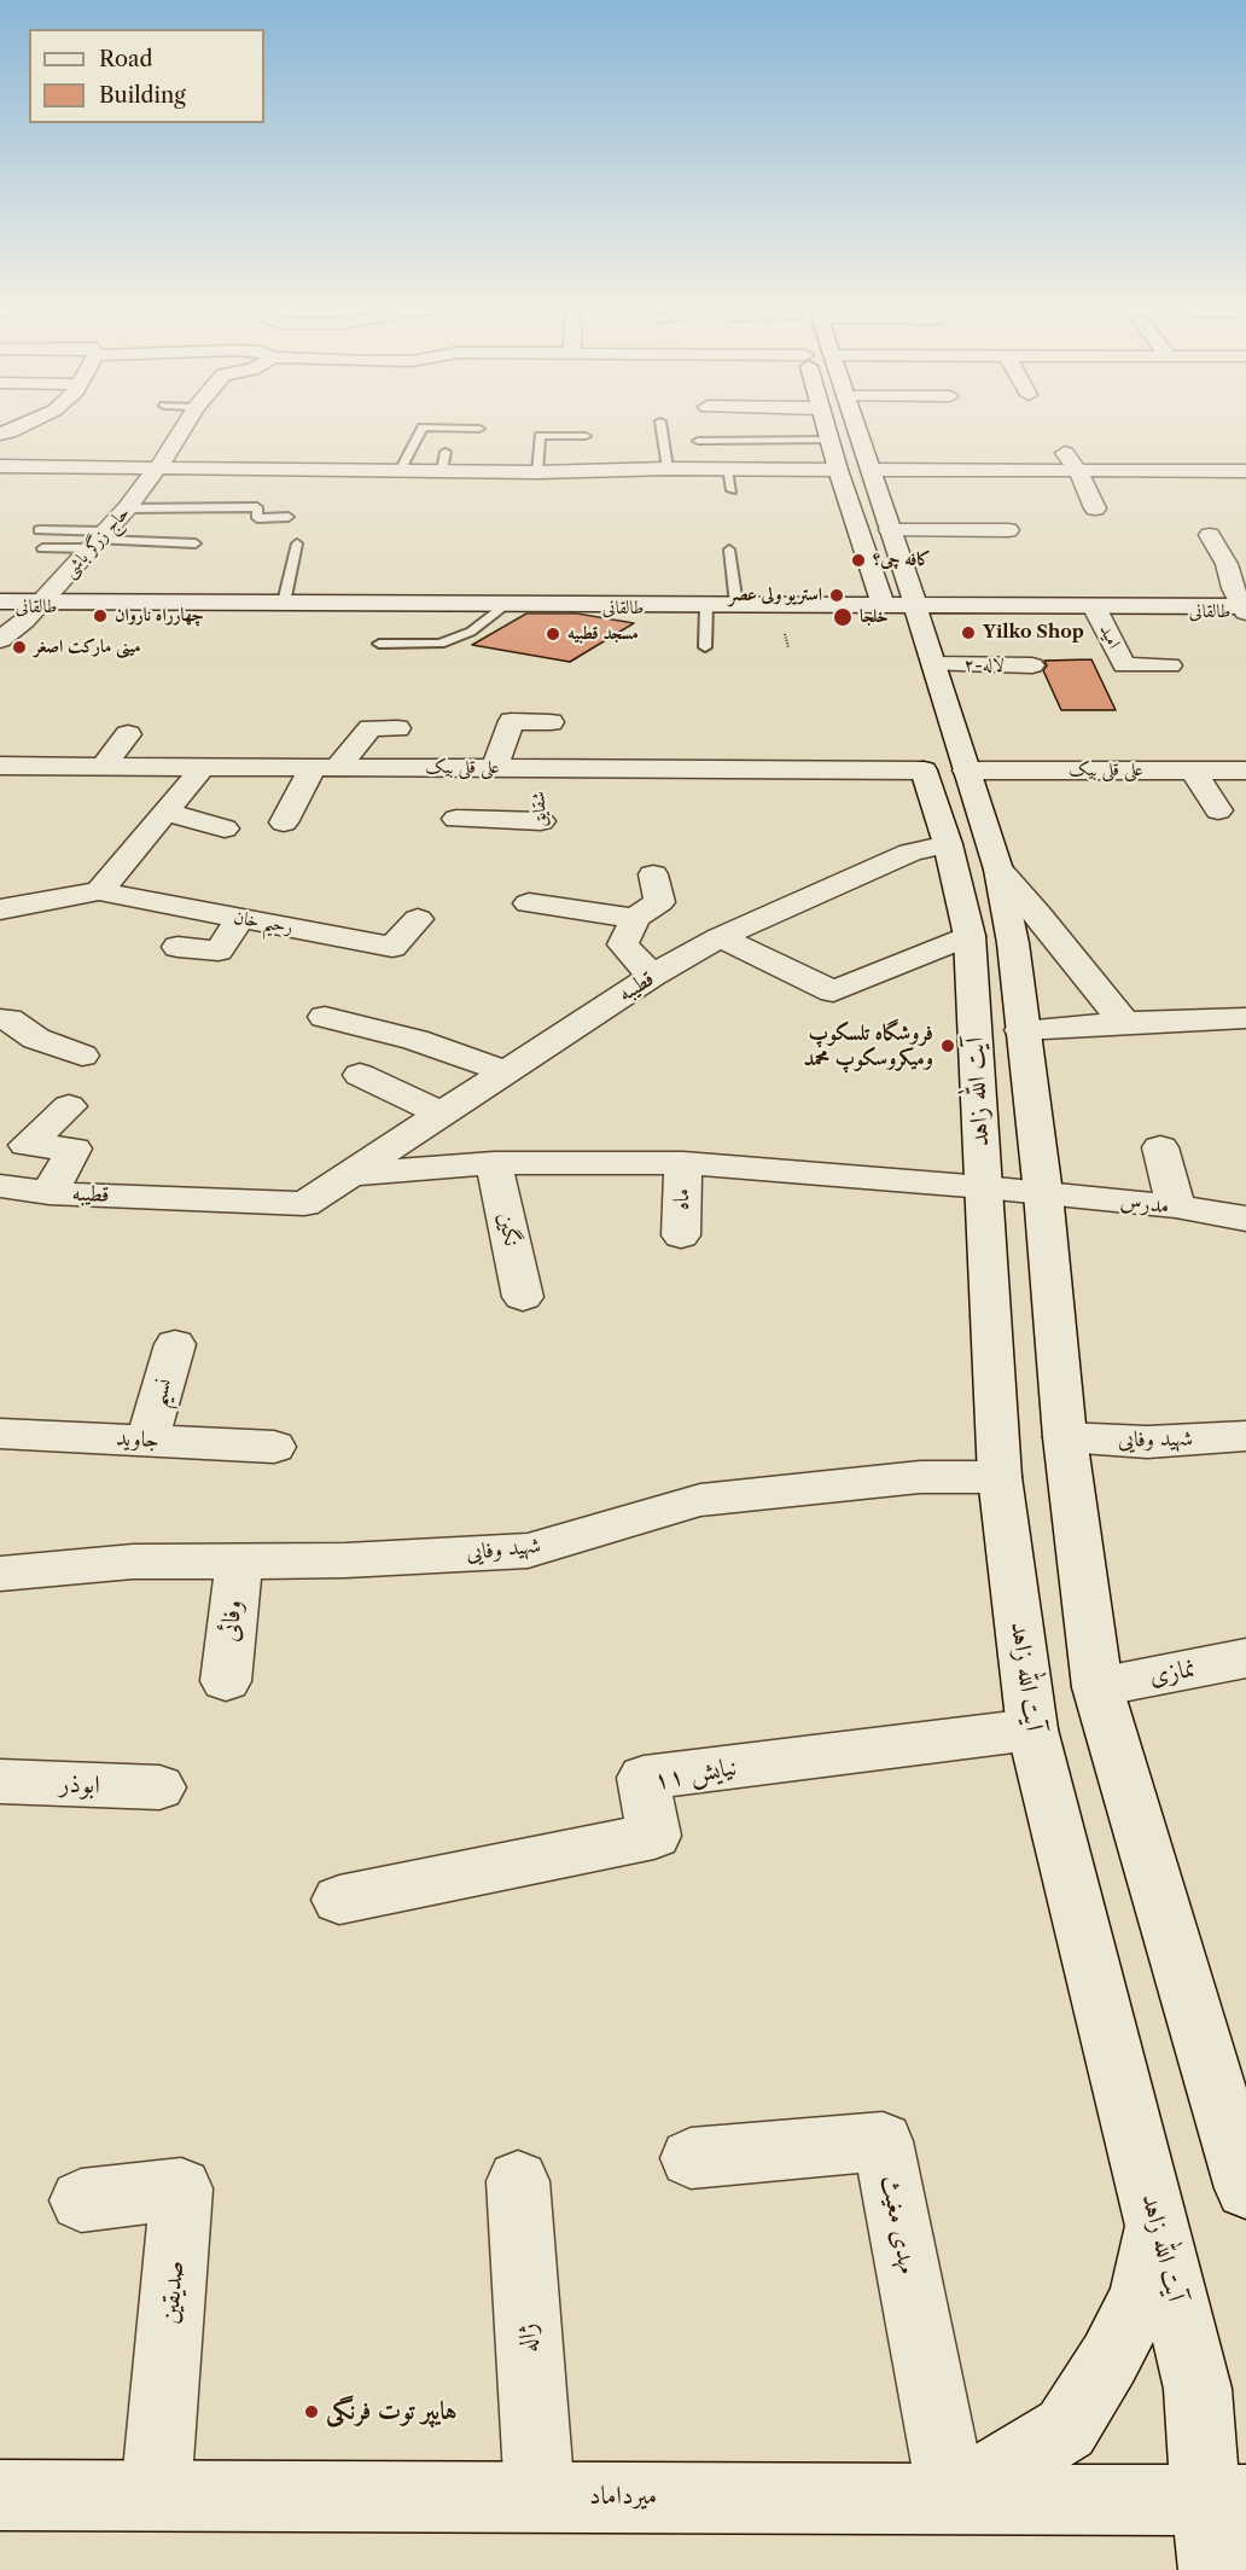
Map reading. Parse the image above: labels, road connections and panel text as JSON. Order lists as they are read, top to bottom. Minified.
{"streets":{"street":["حاج زرگر باشی","طالقانی","امید","۲-لاله","علی قلی بیک","شقایق","رحیم خان","قطیبه","آیت الله زاهد","ماه","مدرس","نگین","نسیم","جاوید","شهید وفایی","وفائی","نمازی","نیایش ۱۱","ابوذر","مهدی مغیث","صدیقین","ژاله","میرداماد"]},"crossings":[["حاج زرگر باشی","طالقانی"],["طالقانی","امید"],["طالقانی","آیت الله زاهد"],["۲-لاله","آیت الله زاهد"],["علی قلی بیک","شقایق"],["علی قلی بیک","آیت الله زاهد"],["قطیبه","آیت الله زاهد"],["آیت الله زاهد","مدرس"],["آیت الله زاهد","شهید وفایی"],["آیت الله زاهد","نمازی"],["آیت الله زاهد","نیایش ۱۱"],["آیت الله زاهد","میرداماد"],["نسیم","جاوید"],["شهید وفایی","وفائی"],["مهدی مغیث","میرداماد"],["صدیقین","میرداماد"],["ژاله","میرداماد"]],"places":["کافه چی؟","استریو ولی عصر","چهارراه ناروان","خلجا","Yilko Shop","مسجد قطبیه","مینی مارکت اصغر","فروشگاه تلسکوپ ومیکروسکوپ محمد","هایپر توت فرنگی"],"legend":["Road","Building"]}
